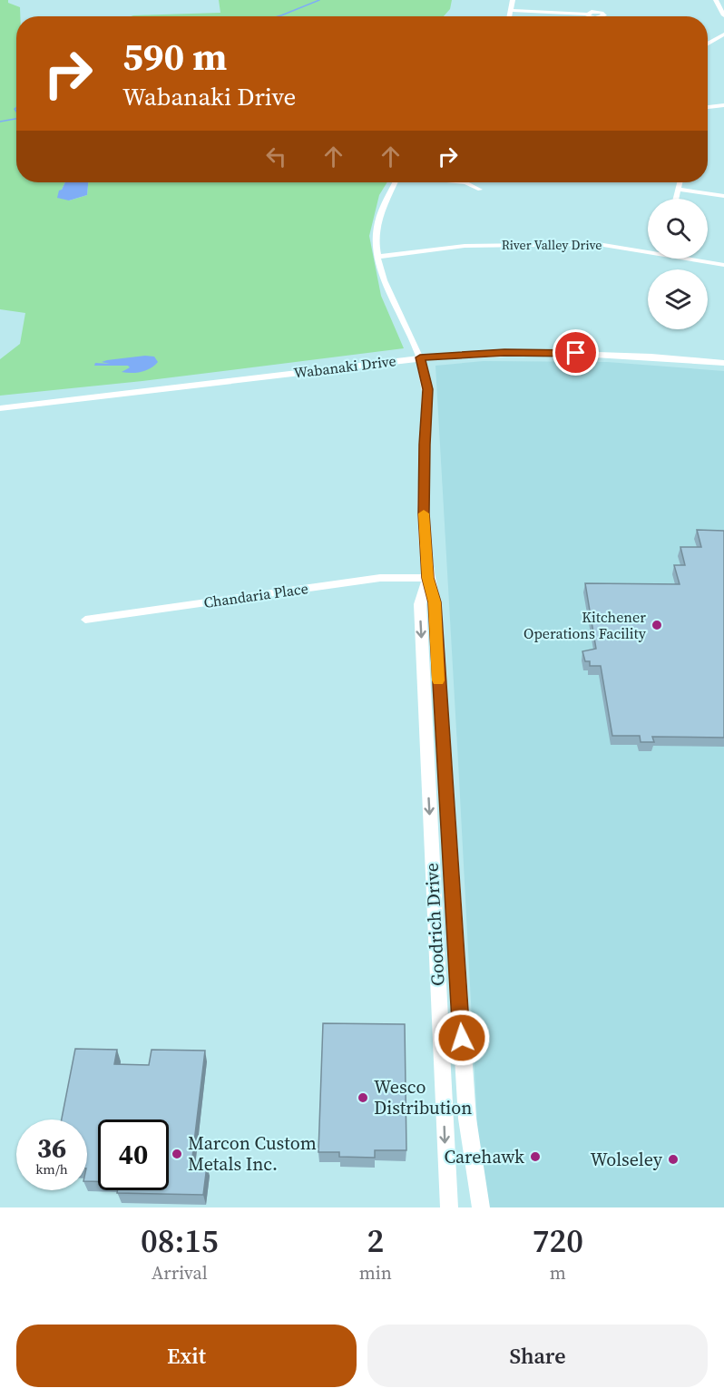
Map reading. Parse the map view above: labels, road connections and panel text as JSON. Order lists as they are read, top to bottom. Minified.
{"streets":{"street":["River Valley Drive","Wabanaki Drive","Chandaria Place","Goodrich Drive"]},"crossings":[["Wabanaki Drive","Goodrich Drive"],["Chandaria Place","Goodrich Drive"]],"places":["Kitchener Operations Facility","Wesco Distribution","Marcon Custom Metals Inc.","Carehawk","Wolseley"],"page":{"turn":["590 m","Wabanaki Drive"],"speed":"36 km/h","limit":"40","eta":["08:15","Arrival","2","min","720","m"],"buttons":["Exit","Share"]}}
